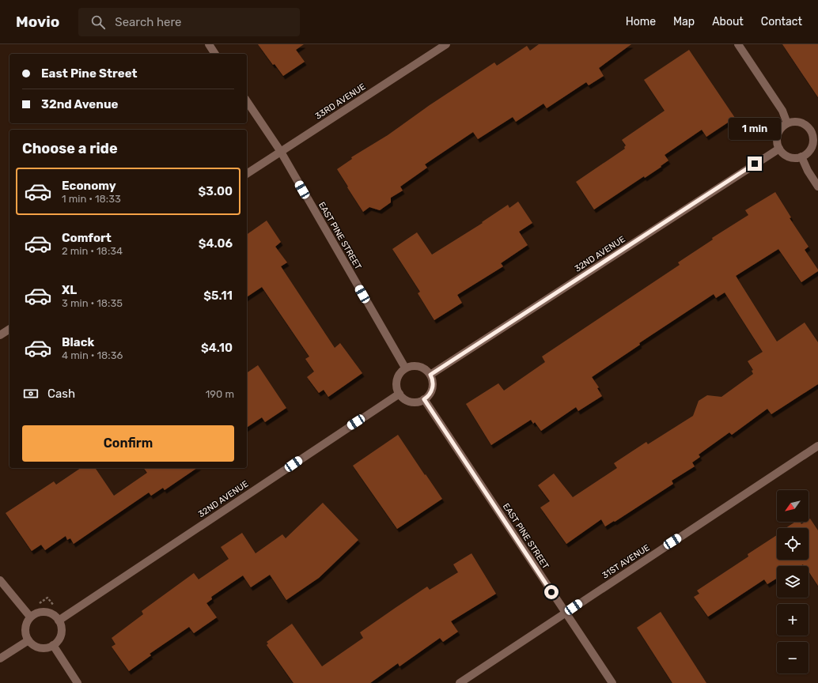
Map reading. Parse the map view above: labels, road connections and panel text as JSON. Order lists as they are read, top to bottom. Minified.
{"streets":{"street":["33RD AVENUE","EAST PINE STREET","32ND AVENUE","31ST AVENUE"]},"crossings":[["33RD AVENUE","EAST PINE STREET"],["EAST PINE STREET","32ND AVENUE"],["EAST PINE STREET","31ST AVENUE"]],"north":"bottom left","page":{"header":"Movio","search":"Search here","nav":["Home","Map","About","Contact"],"banner":["East Pine Street","32nd Avenue"],"bubble":"1 min","heading":"Choose a ride","list":[{"name":"Economy","note":"1 min · 18:33","value":"$3.00"},{"name":"Comfort","note":"2 min · 18:34","value":"$4.06"},{"name":"XL","note":"3 min · 18:35","value":"$5.11"},{"name":"Black","note":"4 min · 18:36","value":"$4.10"}],"pay":["Cash","190 m"],"buttons":"Confirm","map_buttons":["+","−"]}}
